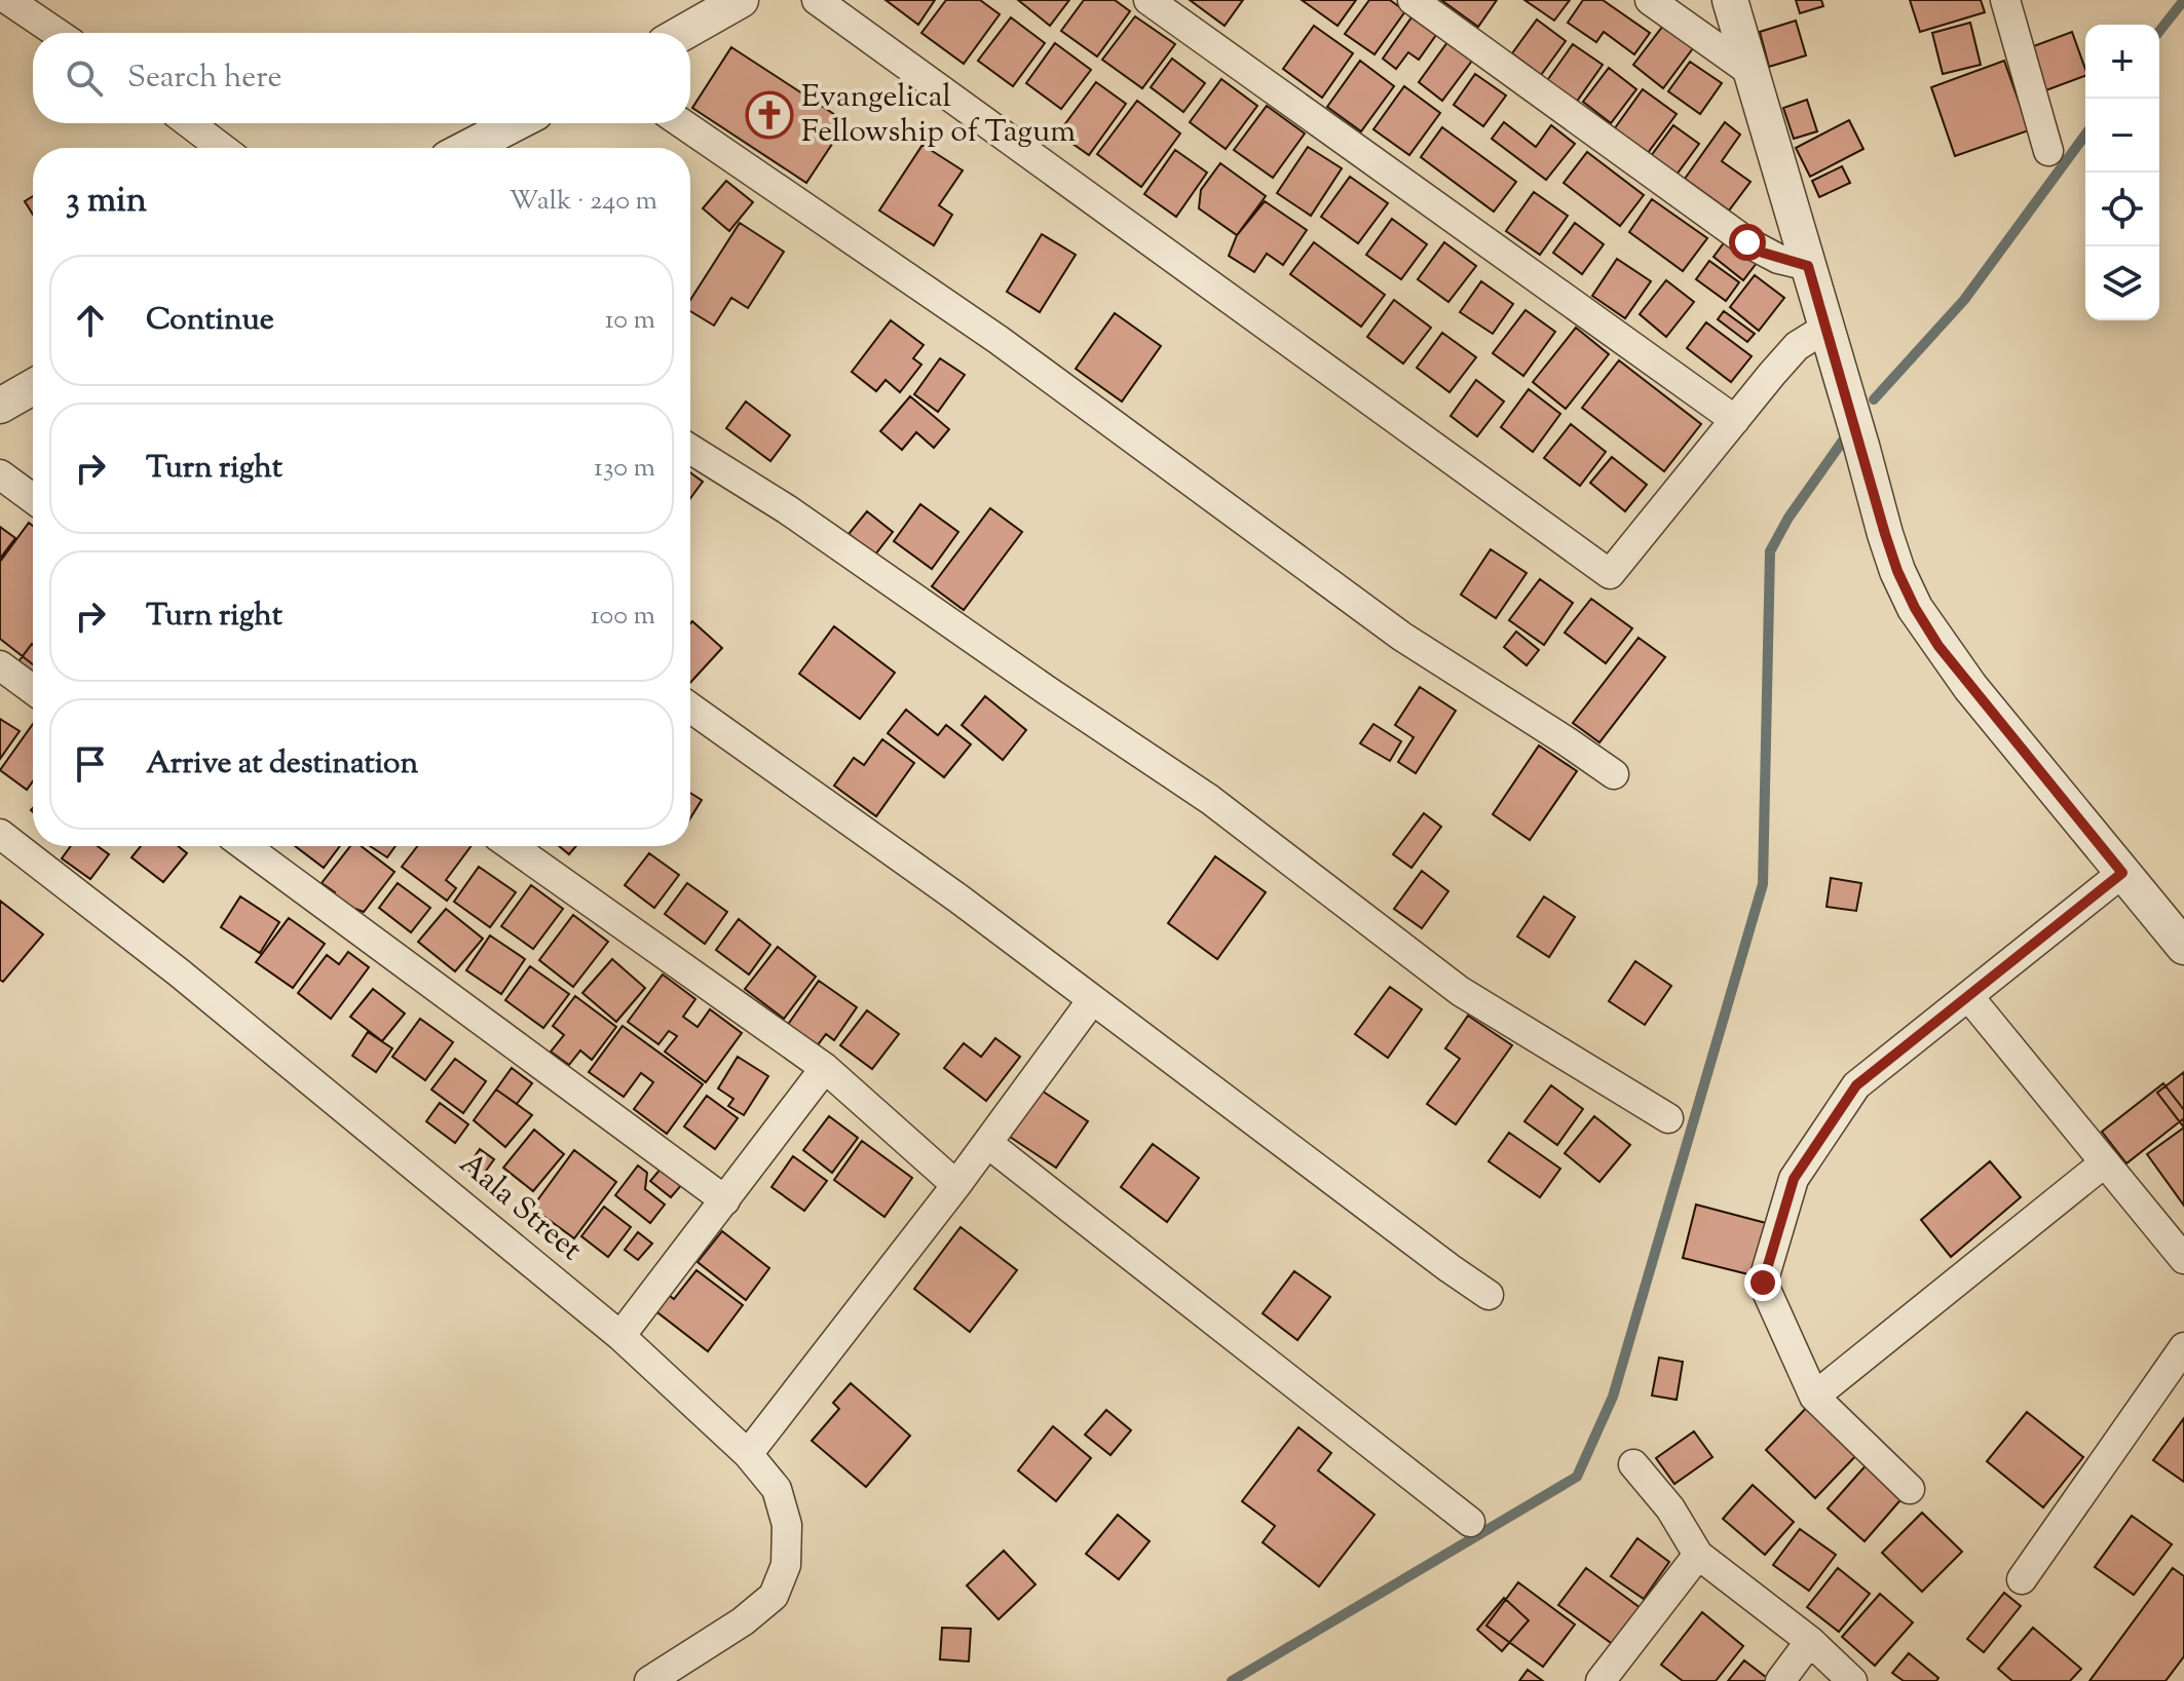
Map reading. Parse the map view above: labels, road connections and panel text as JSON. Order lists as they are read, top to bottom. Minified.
{"streets":{"street":["Aala Street"]},"places":{"church":["Evangelical Fellowship of Tagum"]},"page":{"map_buttons":["+","−"],"search":"Search here","heading":["3 min","Walk · 240 m"],"list":[["Continue","10 m"],["Turn right","130 m"],["Turn right","100 m"],"Arrive at destination"]}}
